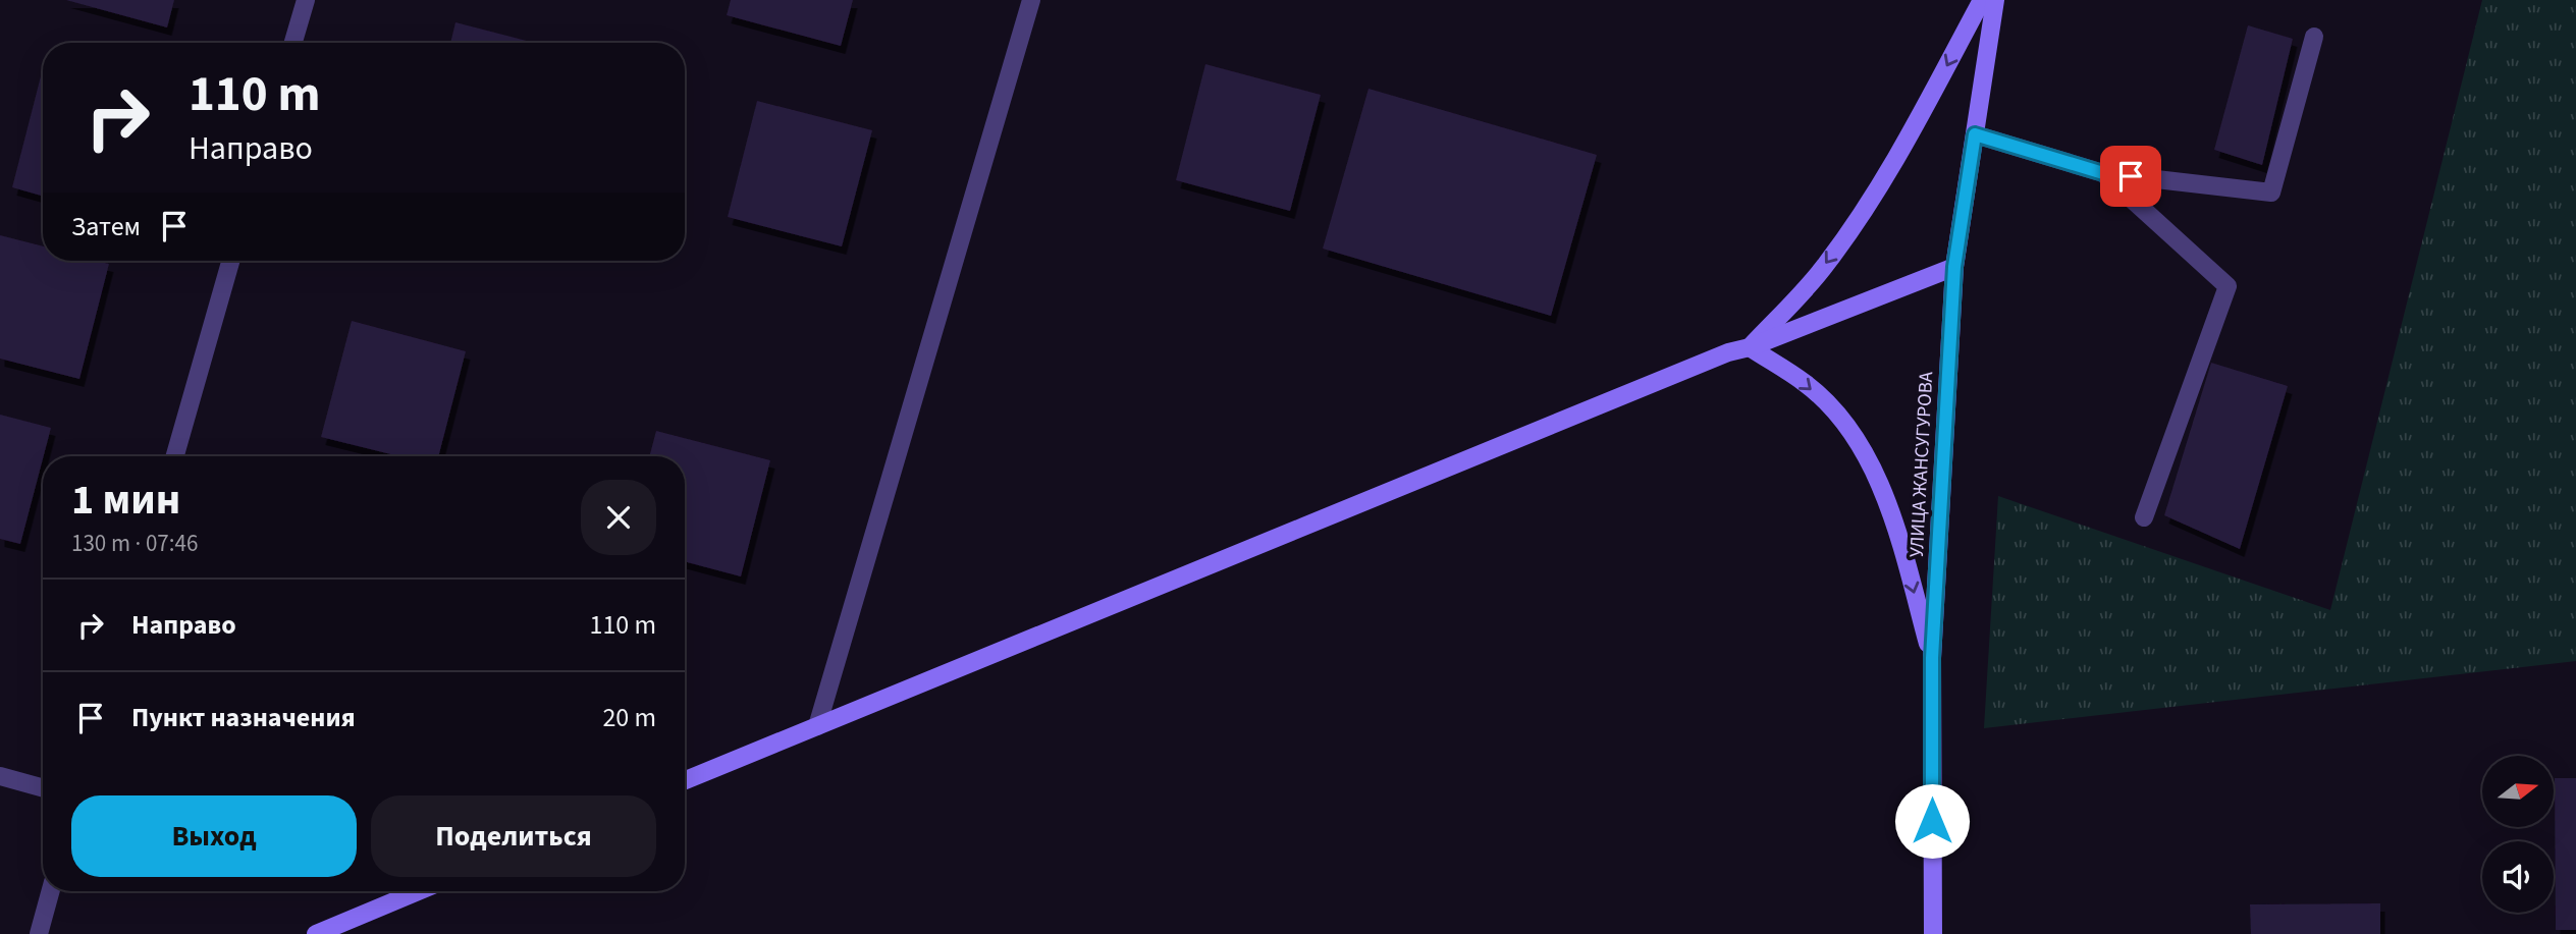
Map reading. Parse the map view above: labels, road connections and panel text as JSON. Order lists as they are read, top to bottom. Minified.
{"streets":{"main road":["УЛИЦА ЖАНСУГУРОВА"]},"north":"right","page":{"turn":["110 m","Направо"],"then":"Затем","heading":["1 мин","130 m · 07:46"],"list":[{"name":"Направо","value":"110 m"},{"name":"Пункт назначения","value":"20 m"}],"buttons":["Выход","Поделиться"]}}
